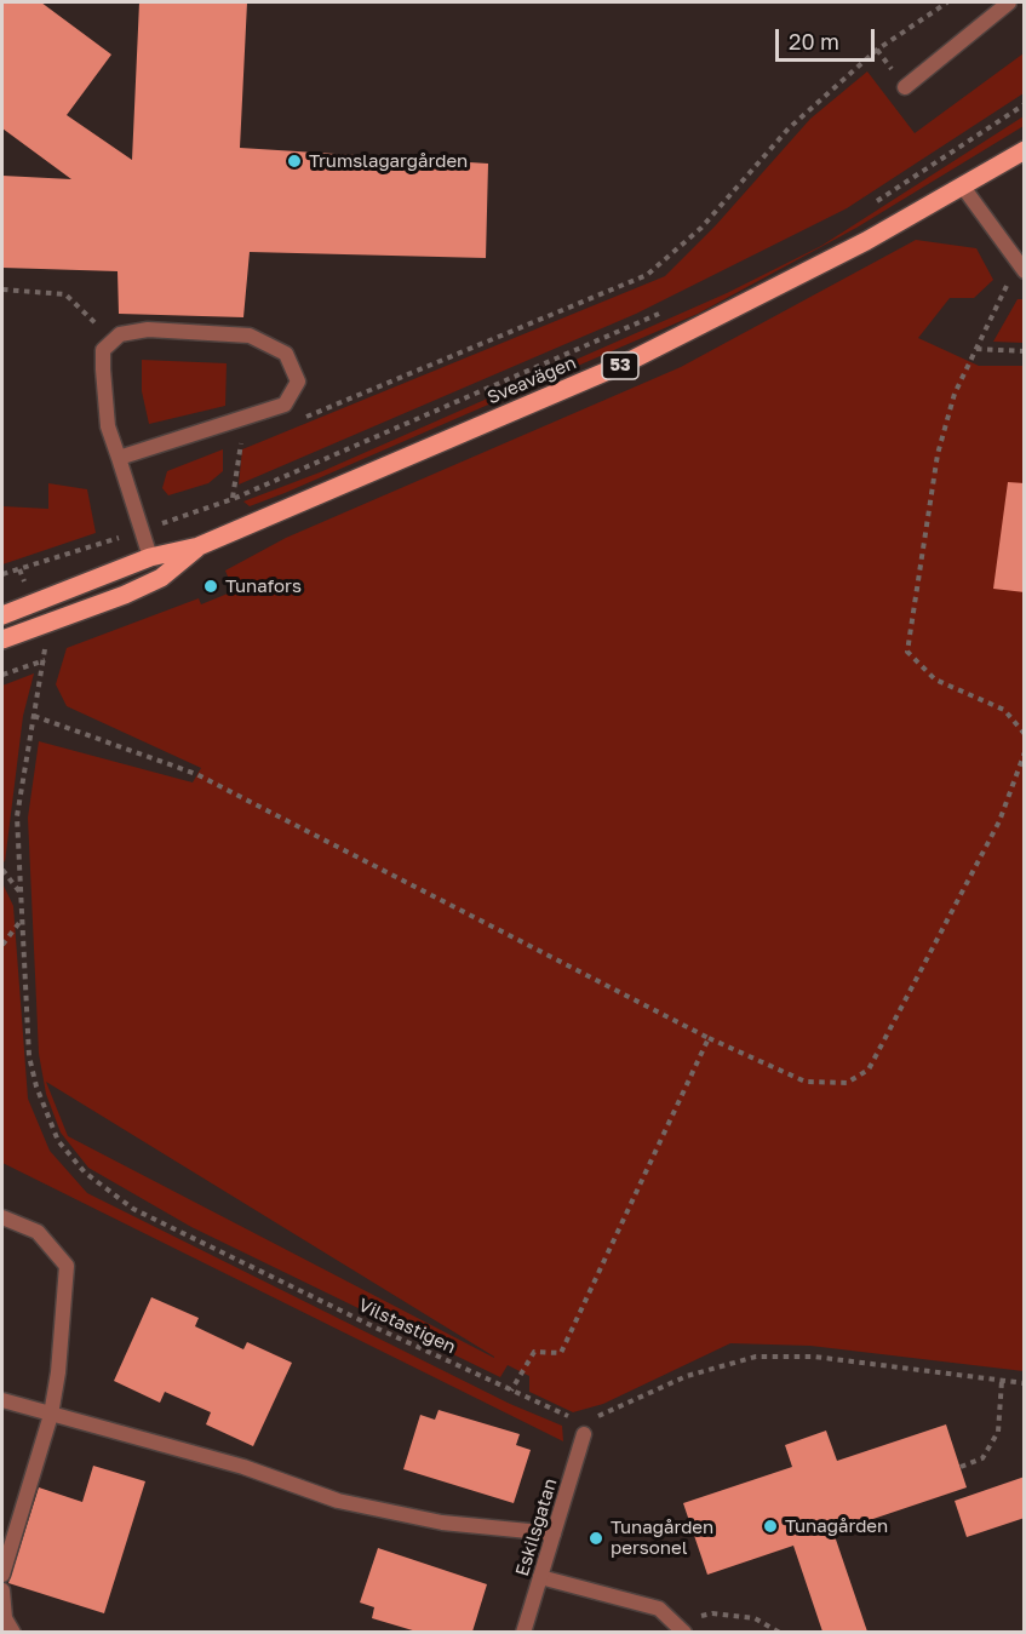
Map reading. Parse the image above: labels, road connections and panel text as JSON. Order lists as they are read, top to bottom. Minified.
{"streets":{"main road":["53","Sveavägen"],"street":["Eskilsgatan"],"path":["Vilstastigen"]},"places":["Trumslagargården","Tunafors","Tunagården","Tunagården personel"],"scale_bar":"20 m"}
